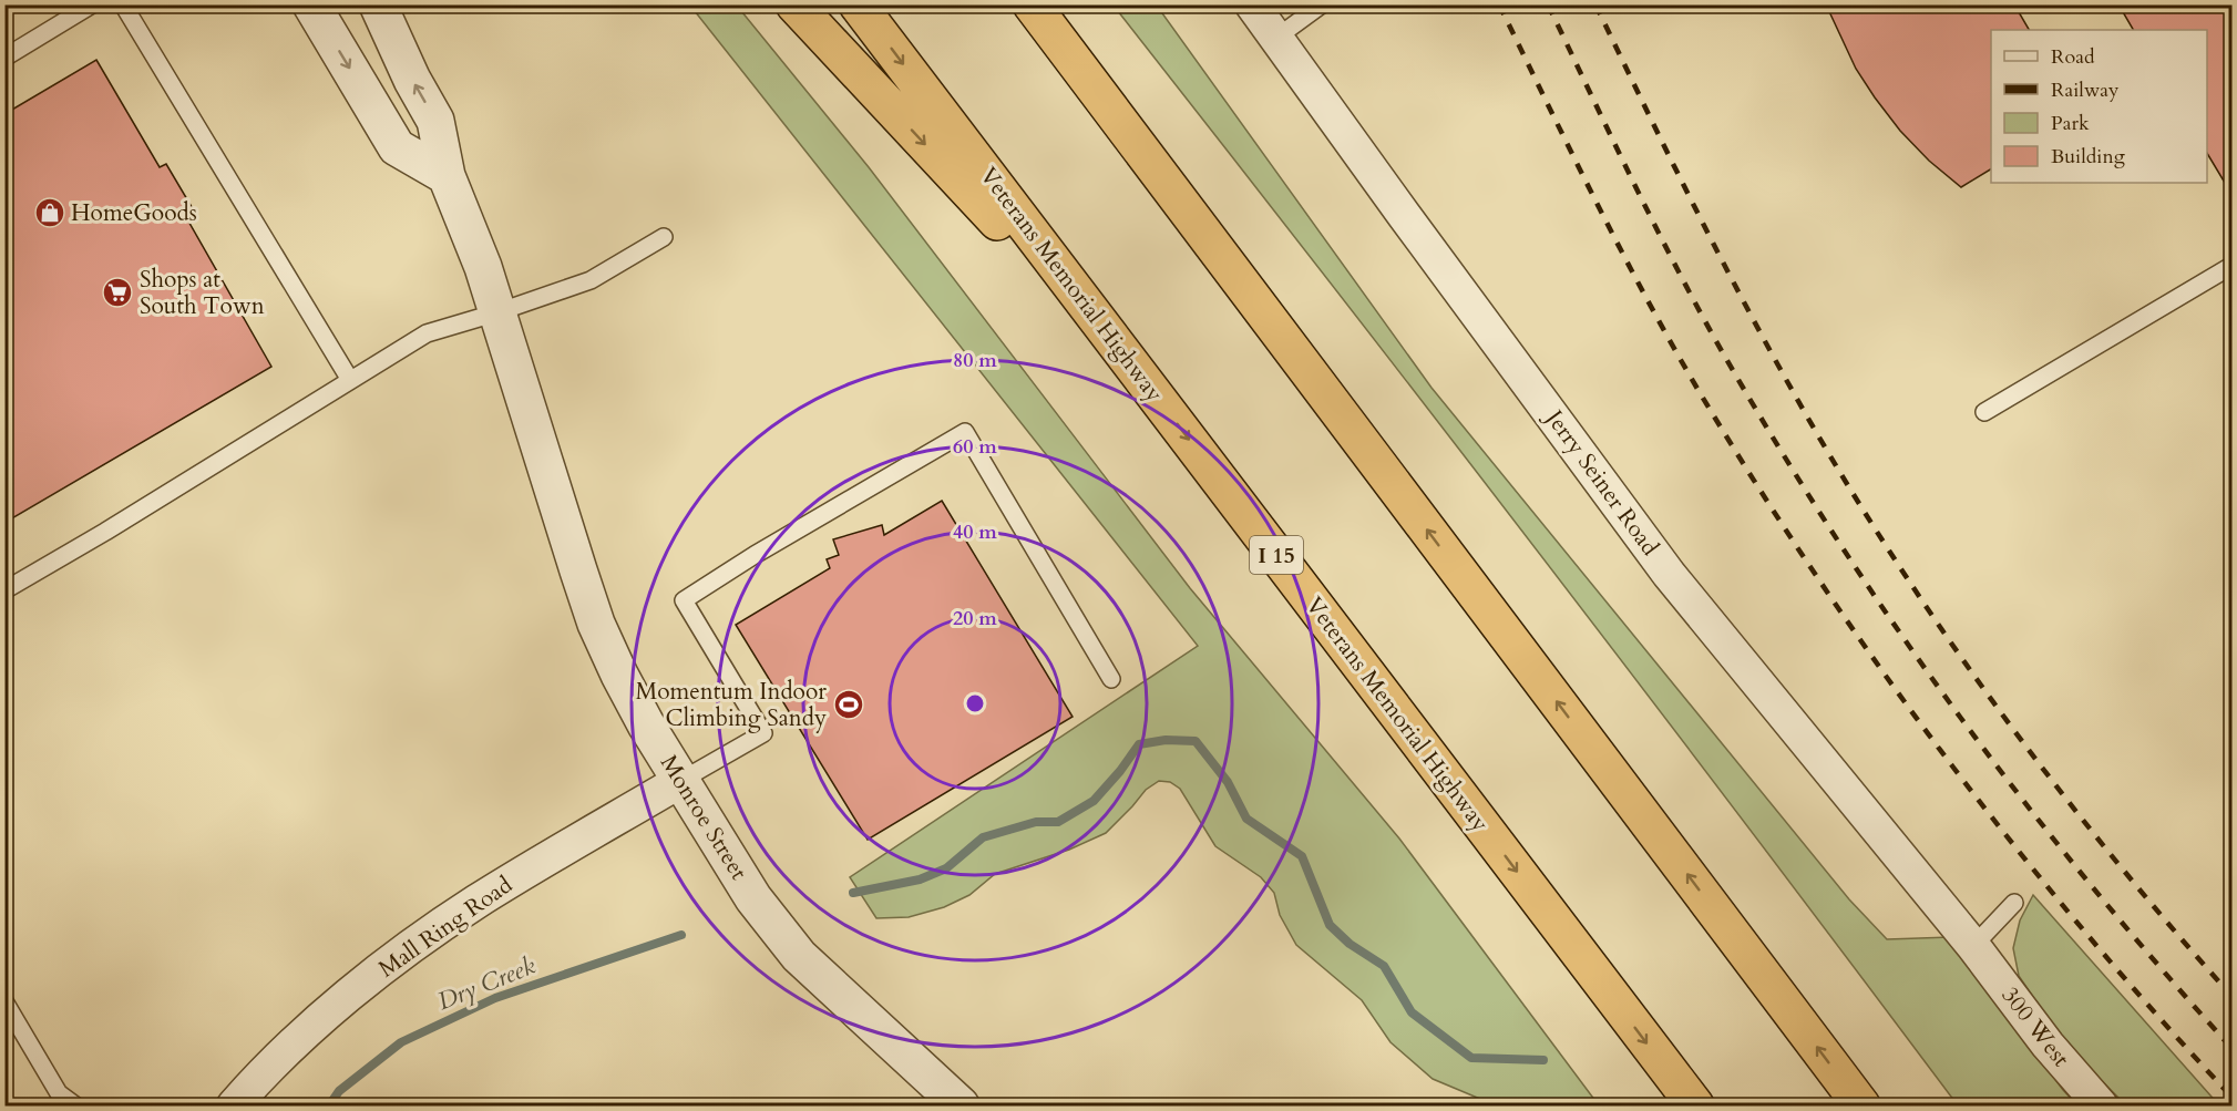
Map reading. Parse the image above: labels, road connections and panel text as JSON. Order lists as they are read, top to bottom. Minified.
{"streets":{"highway":["Veterans Memorial Highway","I 15"],"street":["Jerry Seiner Road","Monroe Street","Mall Ring Road","300 West"]},"crossings":[["Jerry Seiner Road","300 West"],["Monroe Street","Mall Ring Road"]],"water":["Dry Creek"],"places":{"shop":["HomeGoods"],"supermarket":["Shops at South Town"],"sports":["Momentum Indoor Climbing Sandy"]},"legend":["Road","Railway","Park","Building"],"rings":["80 m","60 m","40 m","20 m"]}
